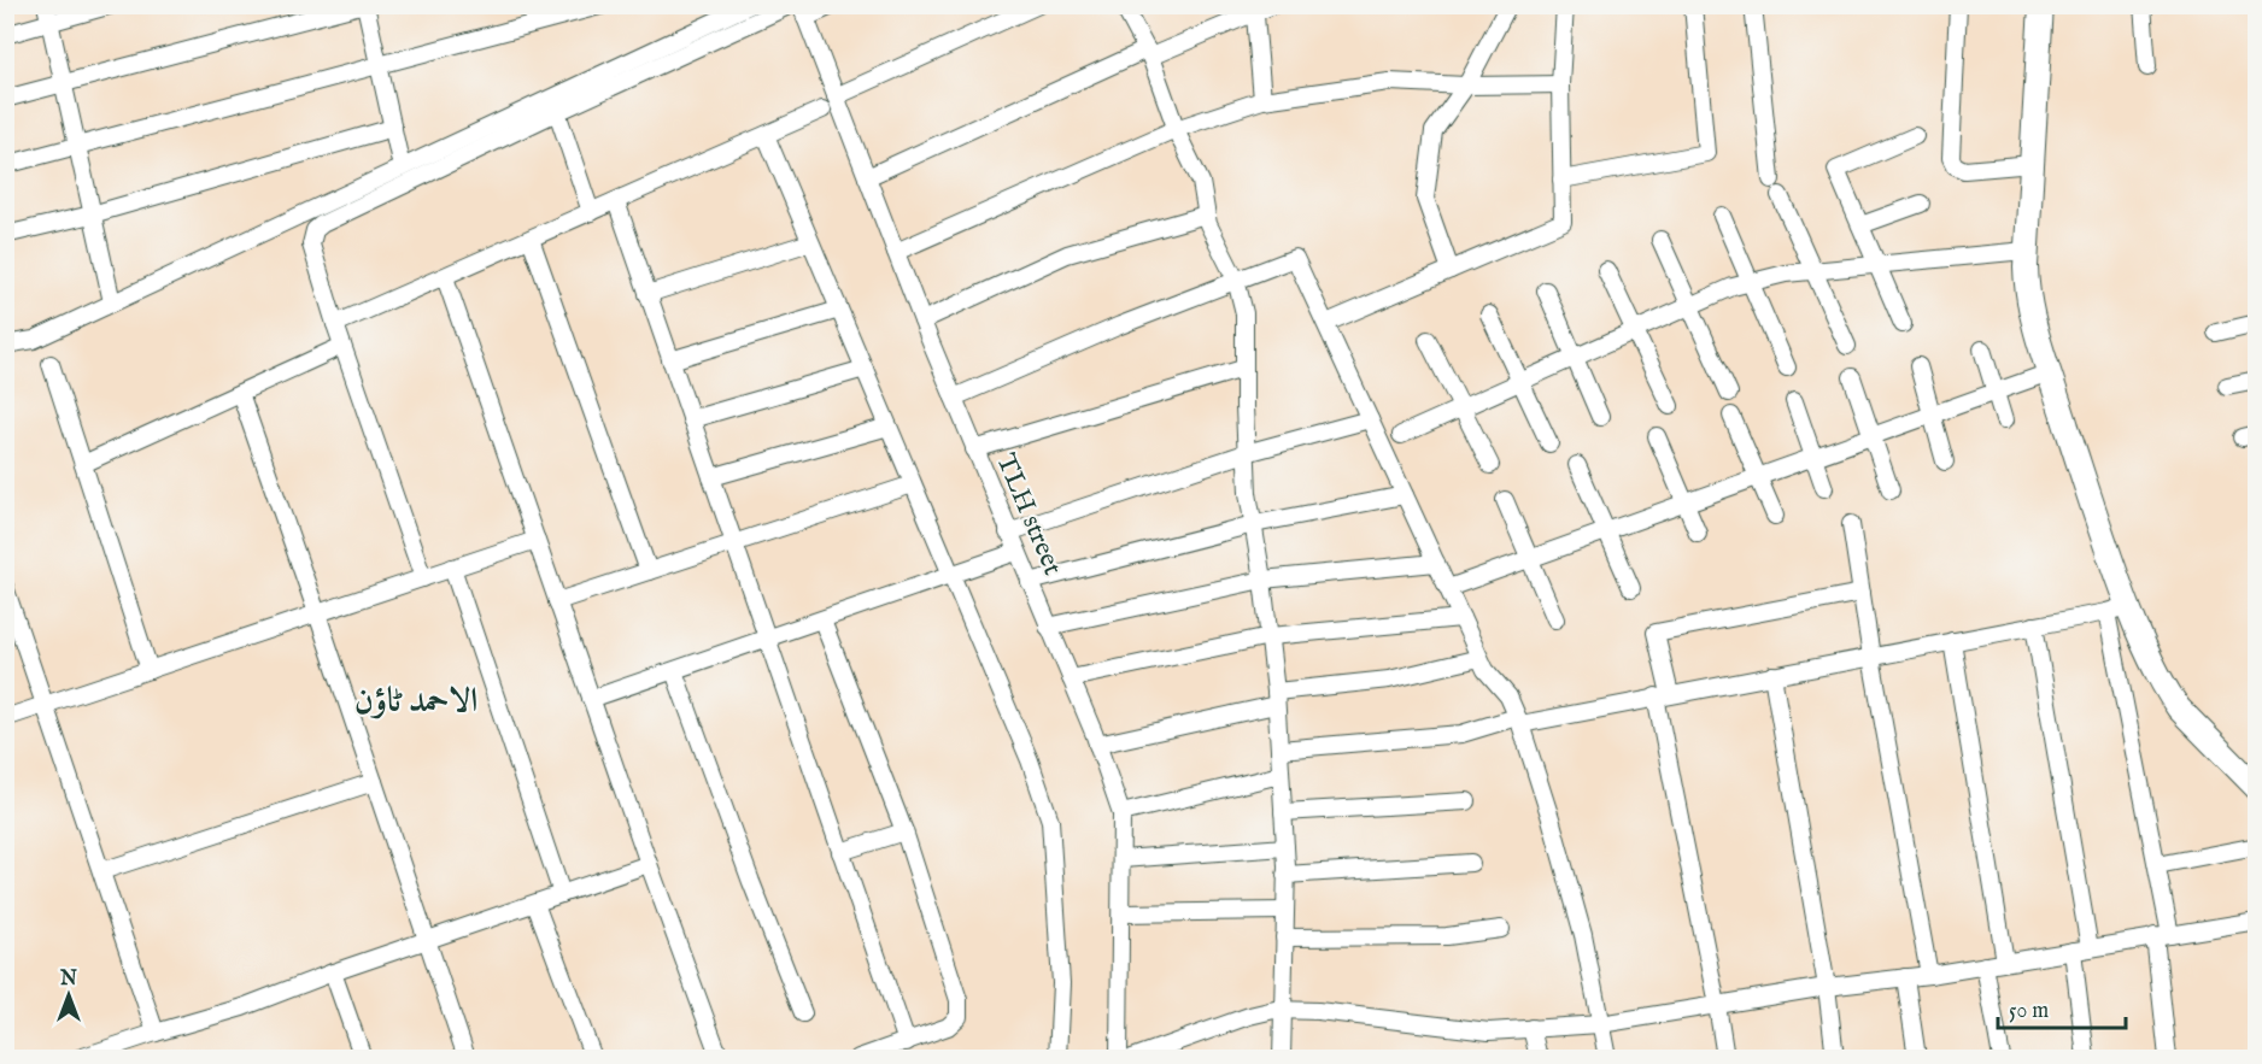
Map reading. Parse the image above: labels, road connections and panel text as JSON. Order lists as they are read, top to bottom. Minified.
{"streets":{"street":["TLH street"]},"districts":["الاحمد ٹاؤن"],"scale_bar":"50 m","north":"top"}
